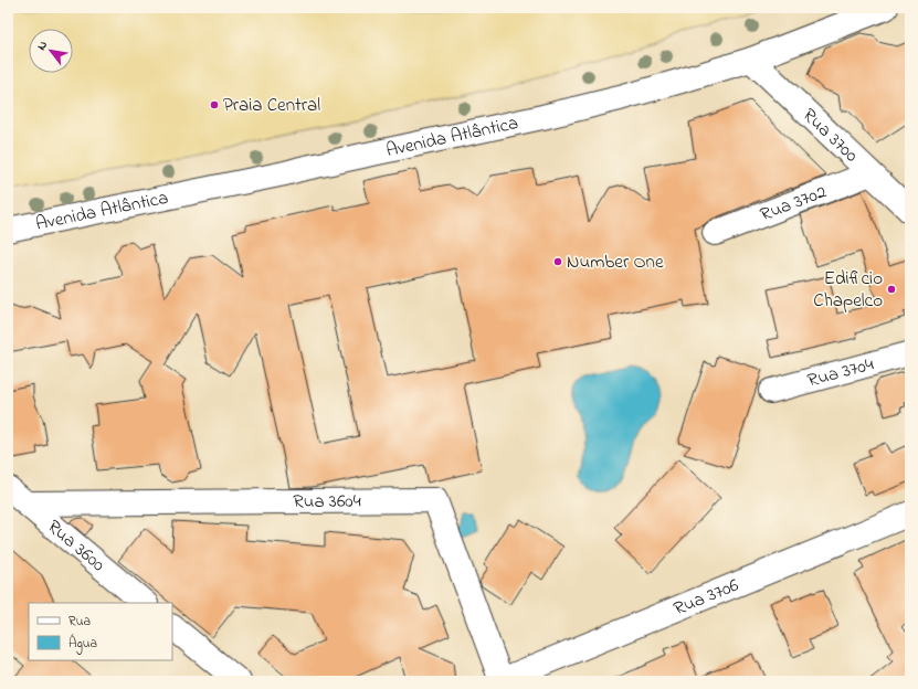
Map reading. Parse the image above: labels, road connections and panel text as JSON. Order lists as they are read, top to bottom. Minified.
{"streets":{"street":["Rua 3700","Avenida Atlântica","Rua 3702","Rua 3704","Rua 3604","Rua 3600","Rua 3706"]},"crossings":[["Rua 3700","Avenida Atlântica"],["Rua 3700","Rua 3702"],["Rua 3604","Rua 3600"],["Rua 3604","Rua 3706"]],"places":["Praia Central","Number One","Edificio Chapelco"],"legend":["Rua","Água"],"north":"top left"}
